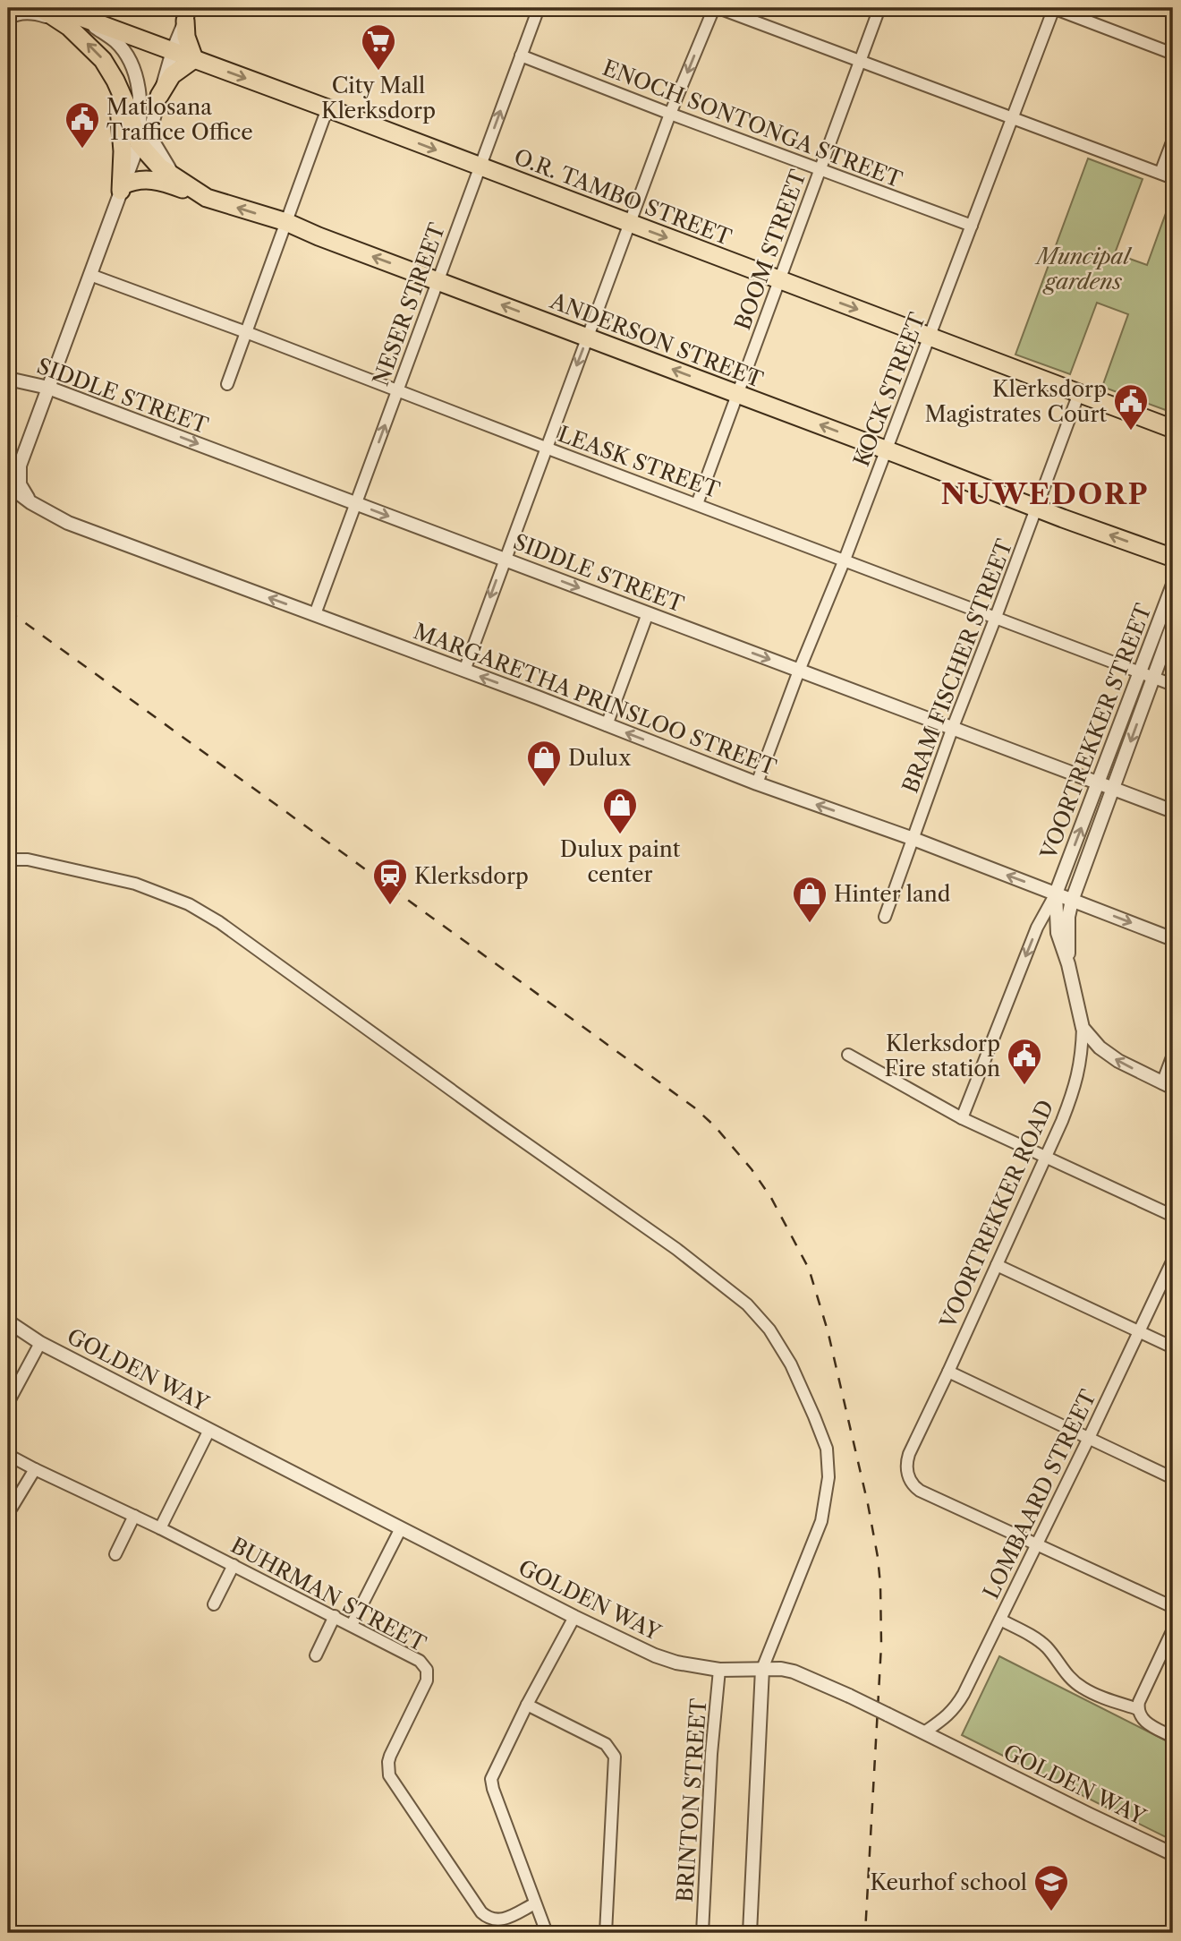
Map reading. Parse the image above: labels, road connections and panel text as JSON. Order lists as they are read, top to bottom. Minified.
{"streets":{"main road":["O.R. TAMBO STREET","ANDERSON STREET"],"street":["ENOCH SONTONGA STREET","BOOM STREET","NESER STREET","KOCK STREET","SIDDLE STREET","LEASK STREET","BRAM FISCHER STREET","MARGARETHA PRINSLOO STREET","VOORTREKKER STREET","VOORTREKKER ROAD","GOLDEN WAY","LOMBAARD STREET","BUHRMAN STREET","BRINTON STREET"]},"crossings":[["ENOCH SONTONGA STREET","BOOM STREET"],["ENOCH SONTONGA STREET","NESER STREET"],["ENOCH SONTONGA STREET","KOCK STREET"],["O.R. TAMBO STREET","BOOM STREET"],["O.R. TAMBO STREET","NESER STREET"],["O.R. TAMBO STREET","ANDERSON STREET"],["O.R. TAMBO STREET","KOCK STREET"],["O.R. TAMBO STREET","BRAM FISCHER STREET"],["BOOM STREET","ANDERSON STREET"],["BOOM STREET","LEASK STREET"],["NESER STREET","ANDERSON STREET"],["NESER STREET","SIDDLE STREET"],["NESER STREET","LEASK STREET"],["NESER STREET","MARGARETHA PRINSLOO STREET"],["ANDERSON STREET","KOCK STREET"],["ANDERSON STREET","BRAM FISCHER STREET"],["KOCK STREET","SIDDLE STREET"],["KOCK STREET","LEASK STREET"],["KOCK STREET","MARGARETHA PRINSLOO STREET"],["SIDDLE STREET","BRAM FISCHER STREET"],["SIDDLE STREET","VOORTREKKER STREET"],["LEASK STREET","BRAM FISCHER STREET"],["LEASK STREET","VOORTREKKER STREET"],["BRAM FISCHER STREET","MARGARETHA PRINSLOO STREET"],["MARGARETHA PRINSLOO STREET","VOORTREKKER STREET"],["MARGARETHA PRINSLOO STREET","VOORTREKKER ROAD"],["VOORTREKKER STREET","VOORTREKKER ROAD"],["VOORTREKKER ROAD","LOMBAARD STREET"],["GOLDEN WAY","LOMBAARD STREET"],["GOLDEN WAY","BRINTON STREET"]],"one_way":["O.R. TAMBO STREET","NESER STREET","ANDERSON STREET","SIDDLE STREET"],"districts":["NUWEDORP"],"parks":["Muncipal gardens"],"places":{"supermarket":["City Mall Klerksdorp"],"public building":["Matlosana Traffice Office","Klerksdorp Magistrates Court","Klerksdorp Fire station"],"shop":["Dulux","Dulux paint center","Hinter land"],"station":["Klerksdorp"],"school or university":["Keurhof school"]}}
